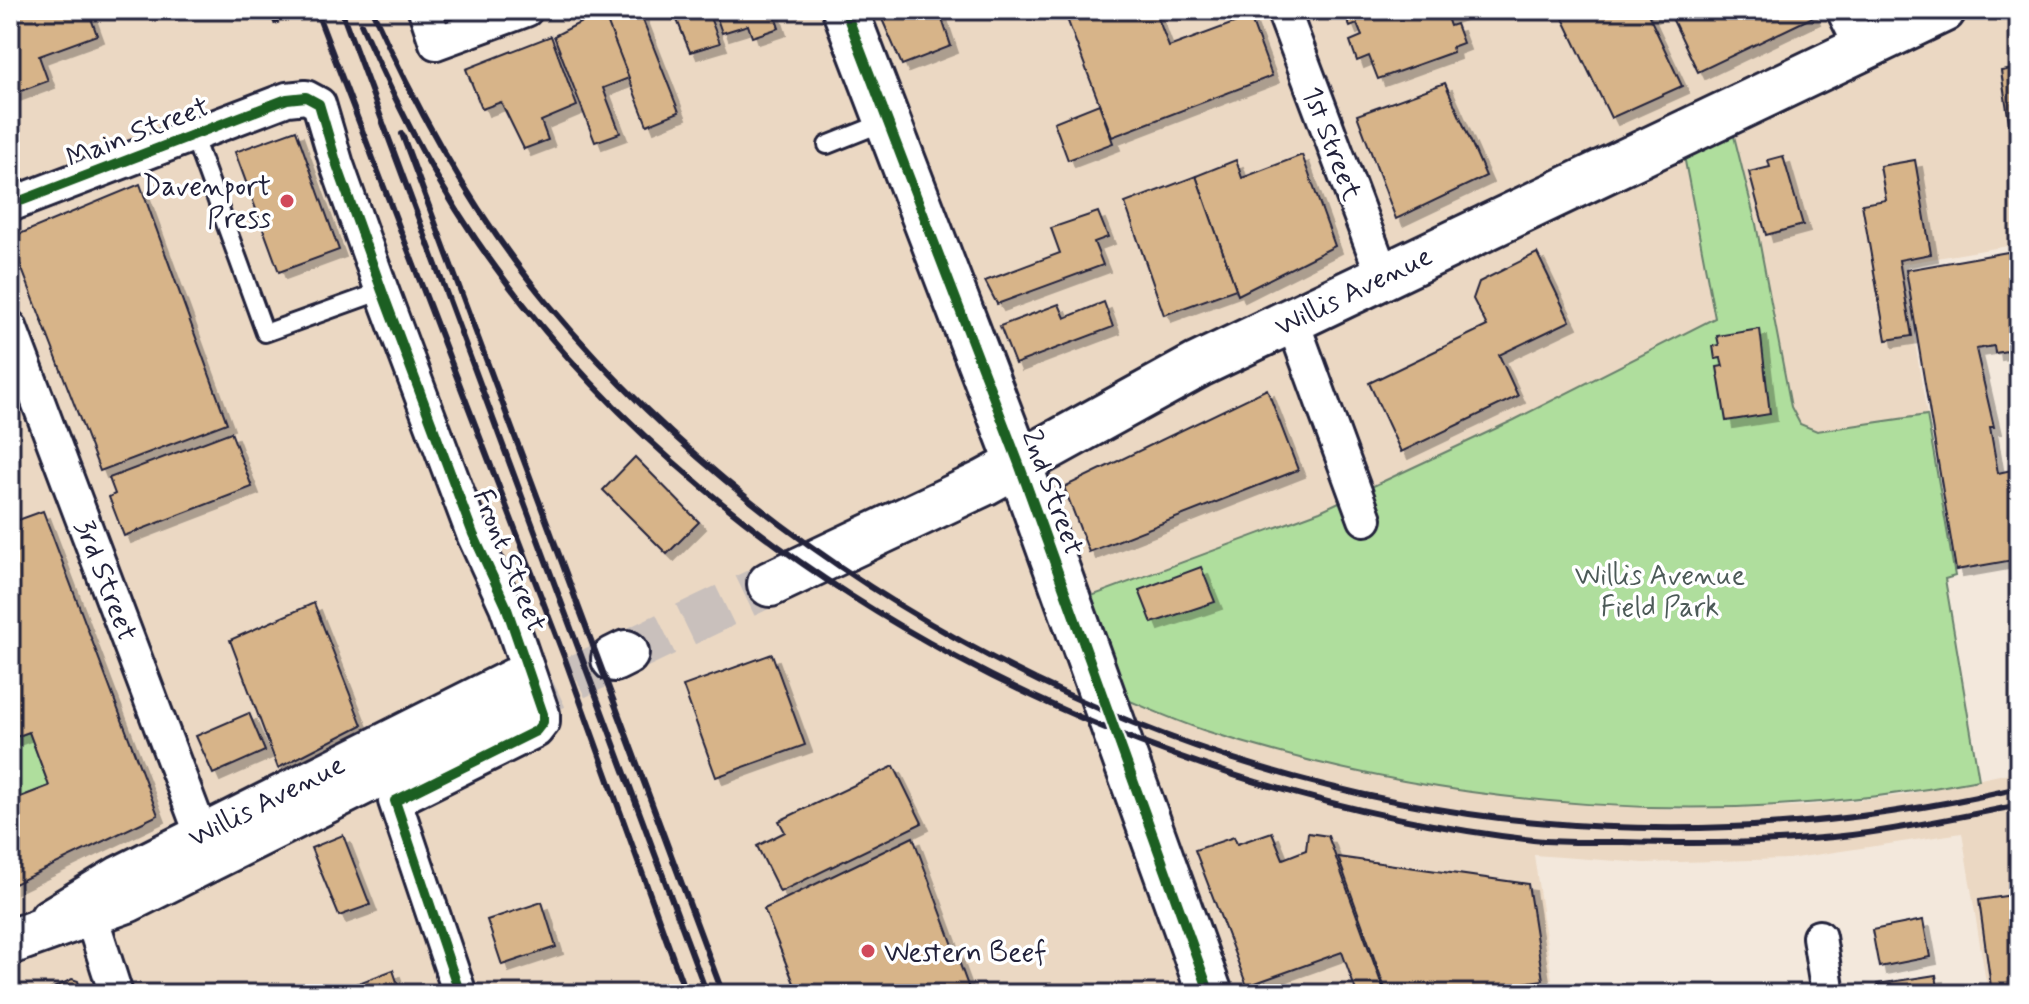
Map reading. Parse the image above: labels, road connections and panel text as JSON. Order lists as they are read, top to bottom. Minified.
{"streets":{"main road":["Willis Avenue","2nd Street"],"street":["Main Street","1st Street","Front Street","3rd Street"]},"crossings":[["Main Street","Front Street"],["1st Street","Willis Avenue"],["Willis Avenue","2nd Street"],["Willis Avenue","Front Street"],["Willis Avenue","3rd Street"]],"parks":["Willis Avenue Field Park"],"places":["Davenport Press","Western Beef"]}
